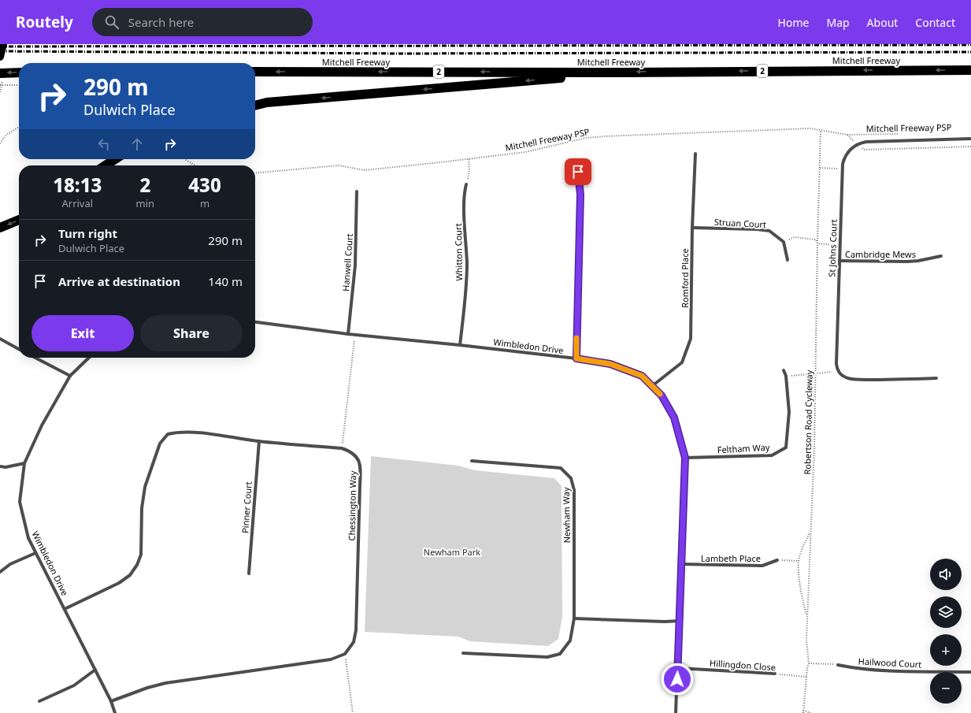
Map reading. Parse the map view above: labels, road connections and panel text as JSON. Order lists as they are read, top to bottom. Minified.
{"streets":{"highway":["Mitchell Freeway","2"],"street":["Struan Court","St Johns Court","Whitton Court","Cambridge Mews","Hanwell Court","Romford Place","Wimbledon Drive","Feltham Way","Chessington Way","Pinner Court","Newham Way","Lambeth Place","Hailwood Court","Hillingdon Close"],"path":["Mitchell Freeway PSP","Robertson Road Cycleway"]},"crossings":[["Mitchell Freeway PSP","Robertson Road Cycleway"],["Struan Court","Romford Place"],["St Johns Court","Cambridge Mews"],["Whitton Court","Wimbledon Drive"],["Hanwell Court","Wimbledon Drive"],["Romford Place","Wimbledon Drive"],["Wimbledon Drive","Feltham Way"],["Wimbledon Drive","Chessington Way"],["Wimbledon Drive","Lambeth Place"],["Wimbledon Drive","Hillingdon Close"],["Robertson Road Cycleway","Hillingdon Close"],["Chessington Way","Pinner Court"]],"parks":["Newham Park"],"page":{"header":"Routely","search":"Search here","nav":["Home","Map","About","Contact"],"turn":["290 m","Dulwich Place"],"eta":["18:13","Arrival","2","min","430","m"],"list":[{"name":"Turn right","note":"Dulwich Place","value":"290 m"},{"name":"Arrive at destination","value":"140 m"}],"buttons":["Exit","Share"],"map_buttons":["+","−"]}}
